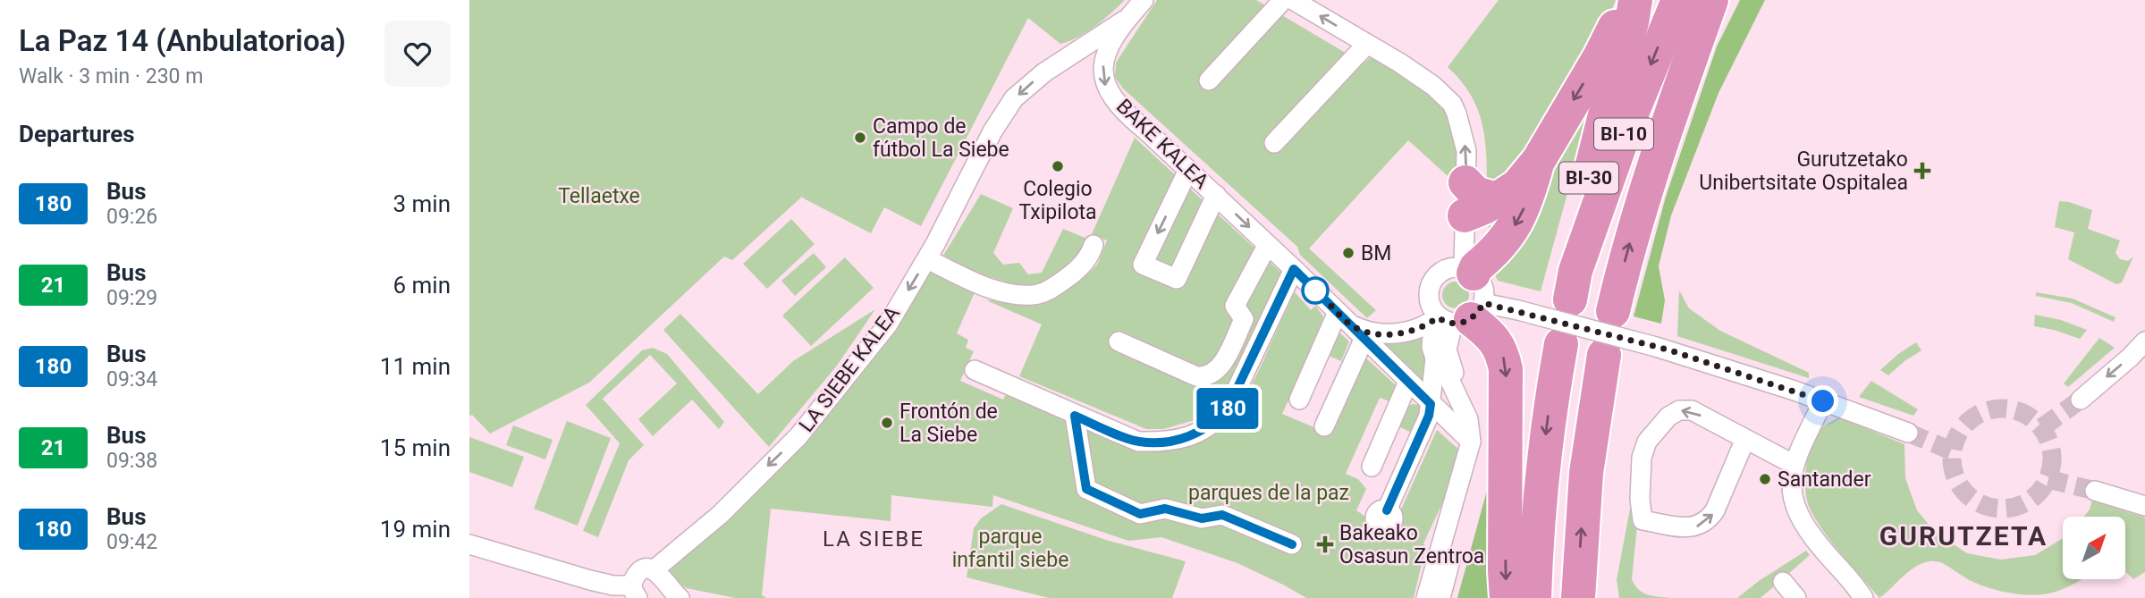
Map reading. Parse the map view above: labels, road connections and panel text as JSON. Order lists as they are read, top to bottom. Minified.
{"streets":{"highway":["BI-10","BI-30"],"street":["BAKE KALEA","LA SIEBE KALEA"]},"crossings":[["BI-10","BI-30"],["BAKE KALEA","LA SIEBE KALEA"]],"one_way":["LA SIEBE KALEA"],"districts":["GURUTZETA","LA SIEBE"],"parks":["Tellaetxe","parques de la paz","parque infantil siebe"],"places":{"other":["Campo de fútbol La Siebe","Colegio Txipilota","BM","Frontón de La Siebe","Santander"],"health":["Gurutzetako Unibertsitate Ospitalea","Bakeako Osasun Zentroa"]},"lines":["bus line 180"],"north":"top right","page":{"heading":[["La Paz 14 (Anbulatorioa)","Walk · 3 min · 230 m"],"Departures"],"on_map":"180","list":[{"mark":"180","name":"Bus","note":"09:26","value":"3 min"},{"mark":"21","name":"Bus","note":"09:29","value":"6 min"},{"mark":"180","name":"Bus","note":"09:34","value":"11 min"},{"mark":"21","name":"Bus","note":"09:38","value":"15 min"},{"mark":"180","name":"Bus","note":"09:42","value":"19 min"}]}}
